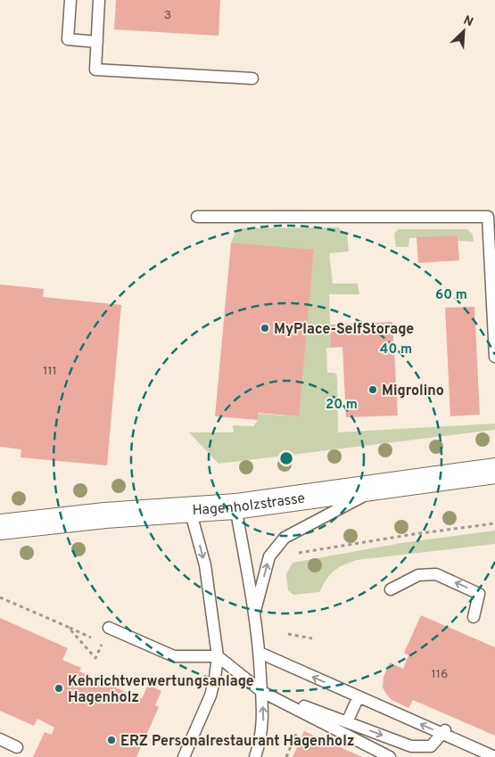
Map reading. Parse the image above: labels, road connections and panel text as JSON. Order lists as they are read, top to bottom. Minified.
{"streets":{"street":["Hagenholzstrasse"]},"places":["MyPlace-SelfStorage","Migrolino","Kehrichtverwertungsanlage Hagenholz","ERZ Personalrestaurant Hagenholz"],"house_numbers":["3","111","116"],"north":"top right","rings":["60 m","40 m","20 m"]}
